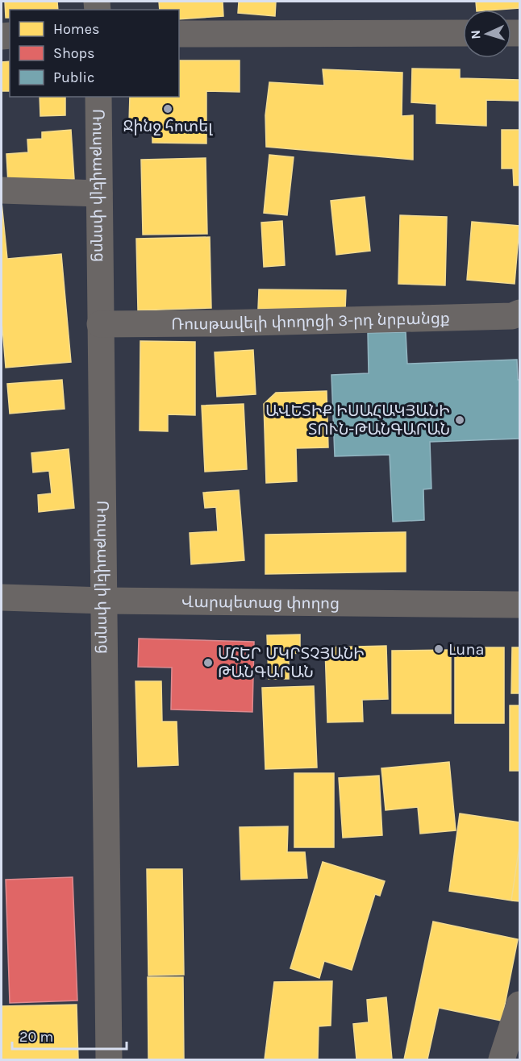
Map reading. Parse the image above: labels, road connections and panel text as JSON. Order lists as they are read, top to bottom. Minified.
{"streets":{"street":["Ռուսթավելի փողոց","Ռուսթավելի փողոցի 3-րդ նրբանցք","Վարպետաց փողոց"]},"crossings":[["Ռուսթավելի փողոց","Ռուսթավելի փողոցի 3-րդ նրբանցք"],["Ռուսթավելի փողոց","Վարպետաց փողոց"]],"places":["Ջինջ հոտել","ԱՎԵՏԻՔ ԻՍԱՀԱԿՅԱՆԻ ՏՈՒՆ-ԹԱՆԳԱՐԱՆ","Luna","ՄՀԵՐ ՄԿՐՏՉՅԱՆԻ ԹԱՆԳԱՐԱՆ"],"legend":["Homes","Shops","Public"],"scale_bar":"20 m","north":"left"}
